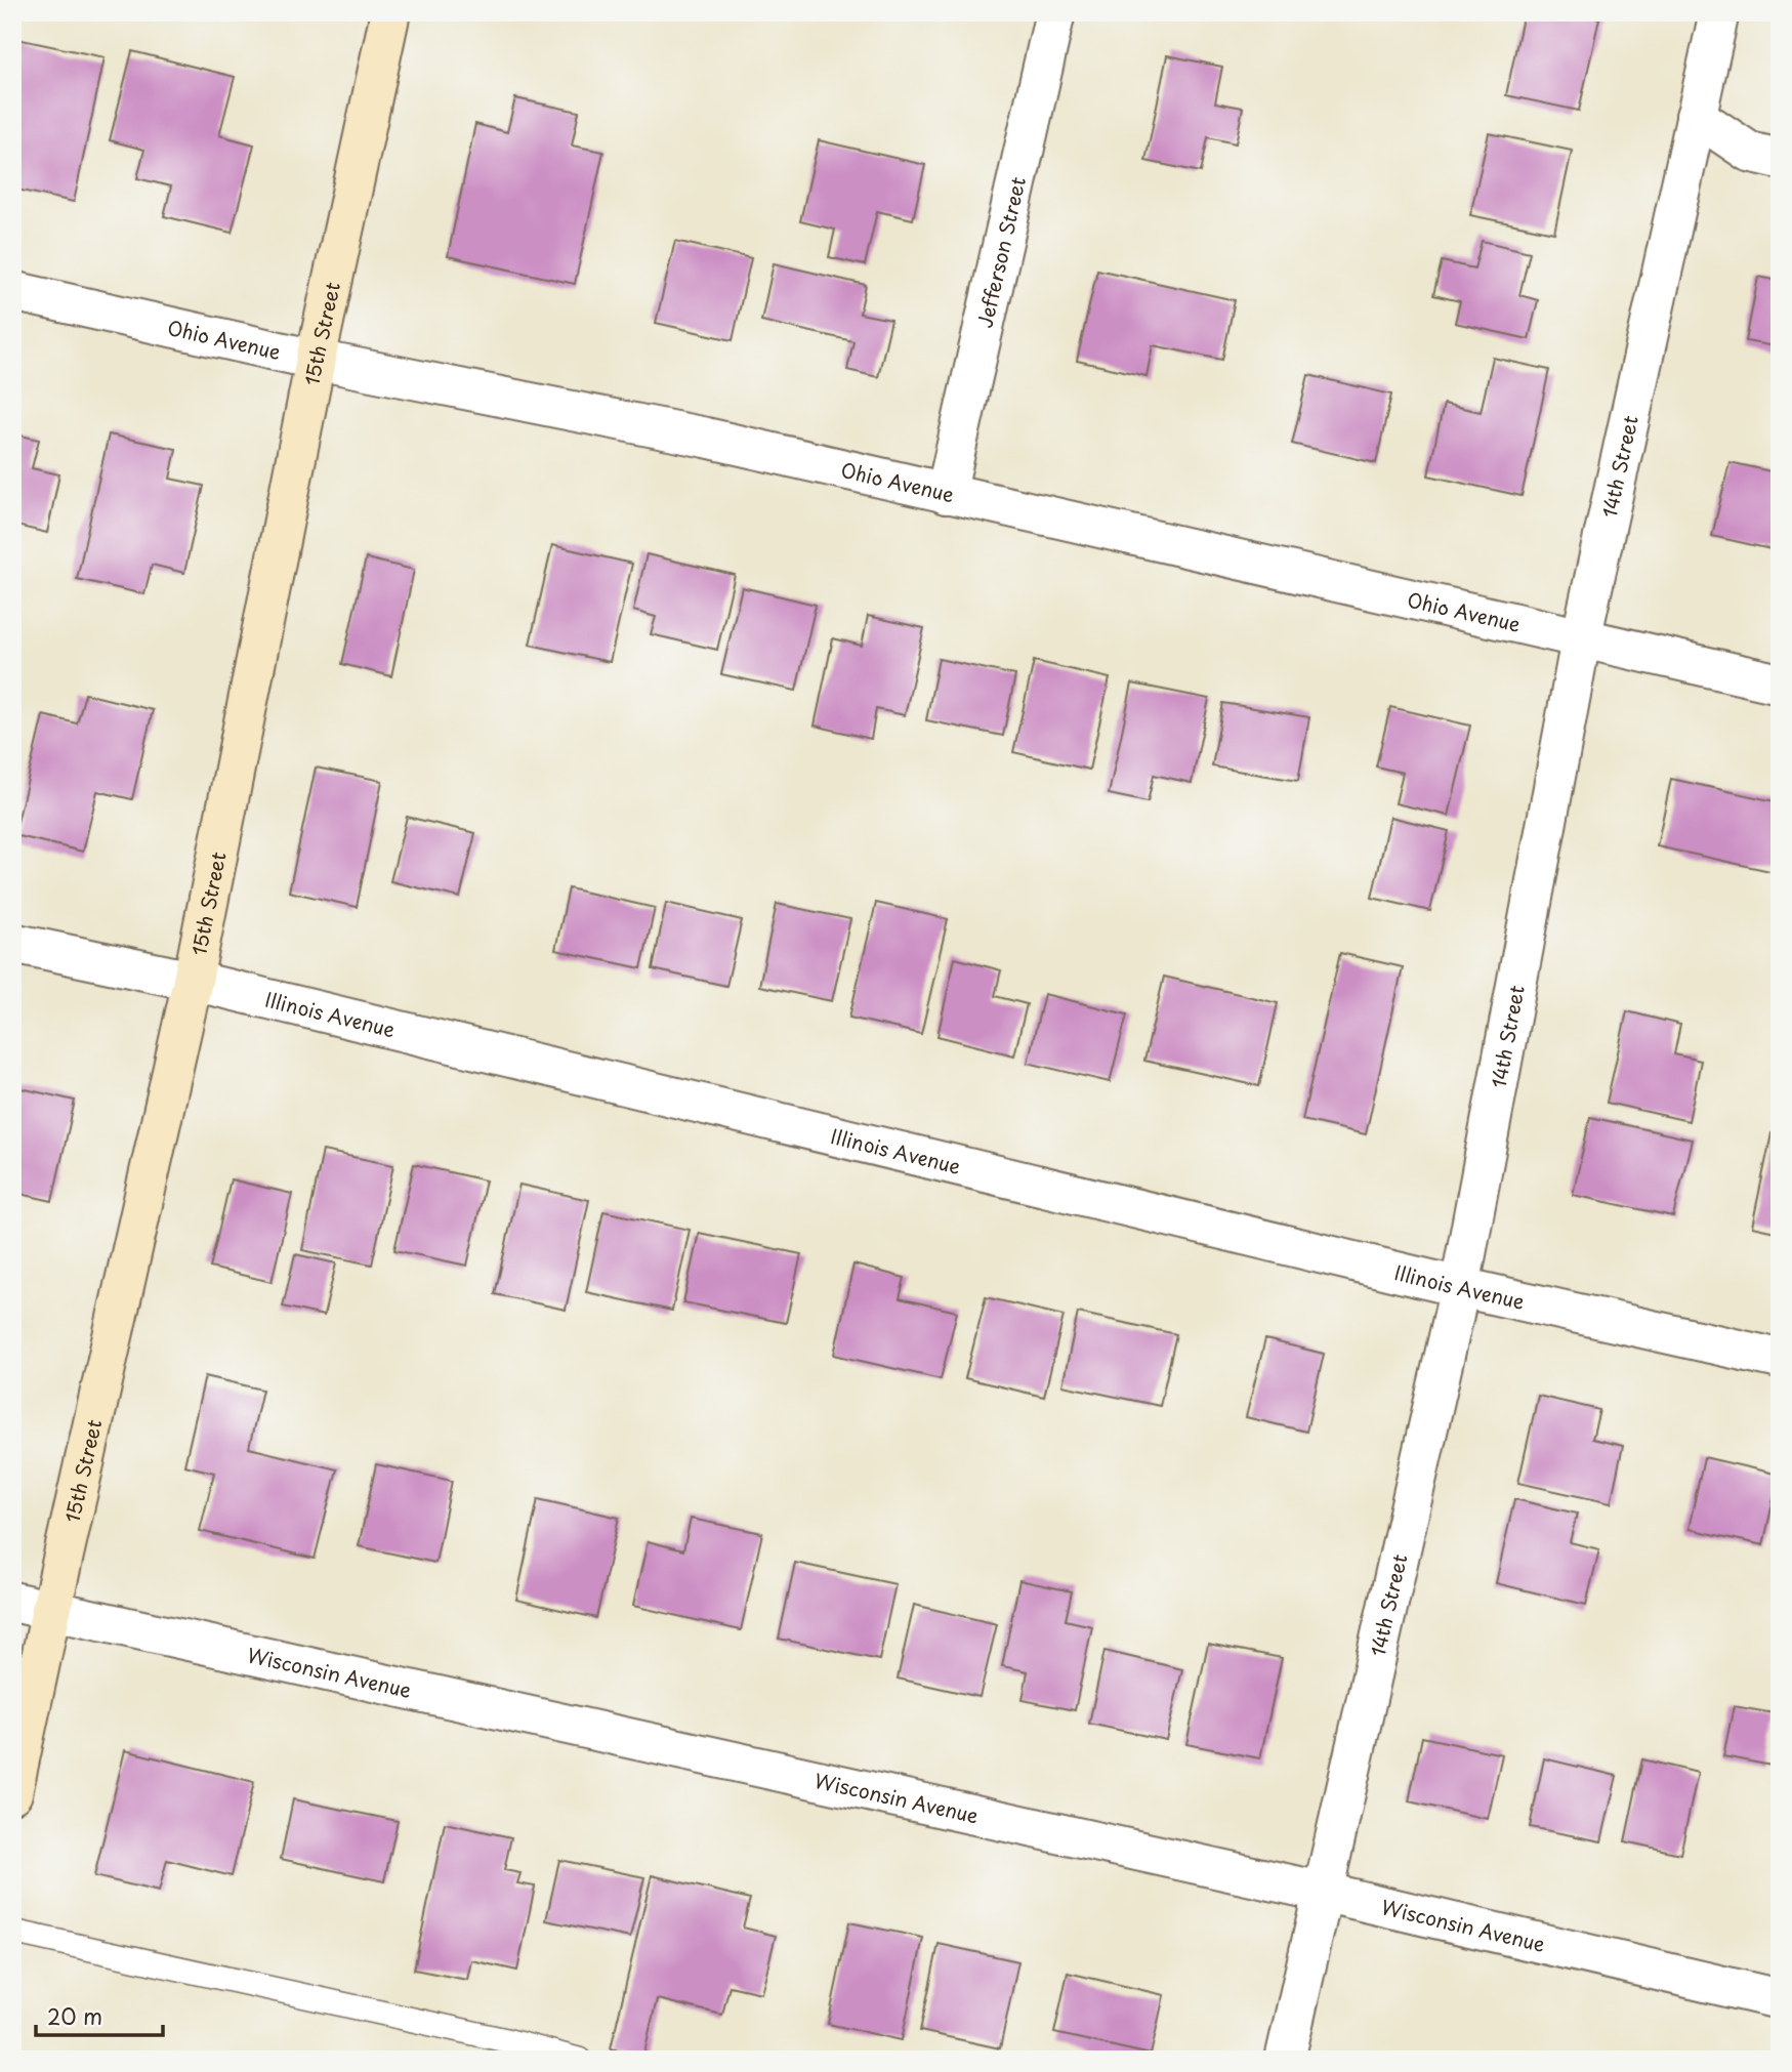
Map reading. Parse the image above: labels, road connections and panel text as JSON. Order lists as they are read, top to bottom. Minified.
{"streets":{"street":["Jefferson Street","15th Street","Ohio Avenue","14th Street","Illinois Avenue","Wisconsin Avenue"]},"crossings":[["Jefferson Street","Ohio Avenue"],["15th Street","Ohio Avenue"],["15th Street","Illinois Avenue"],["15th Street","Wisconsin Avenue"],["Ohio Avenue","14th Street"],["14th Street","Illinois Avenue"],["14th Street","Wisconsin Avenue"]],"scale_bar":"20 m"}
